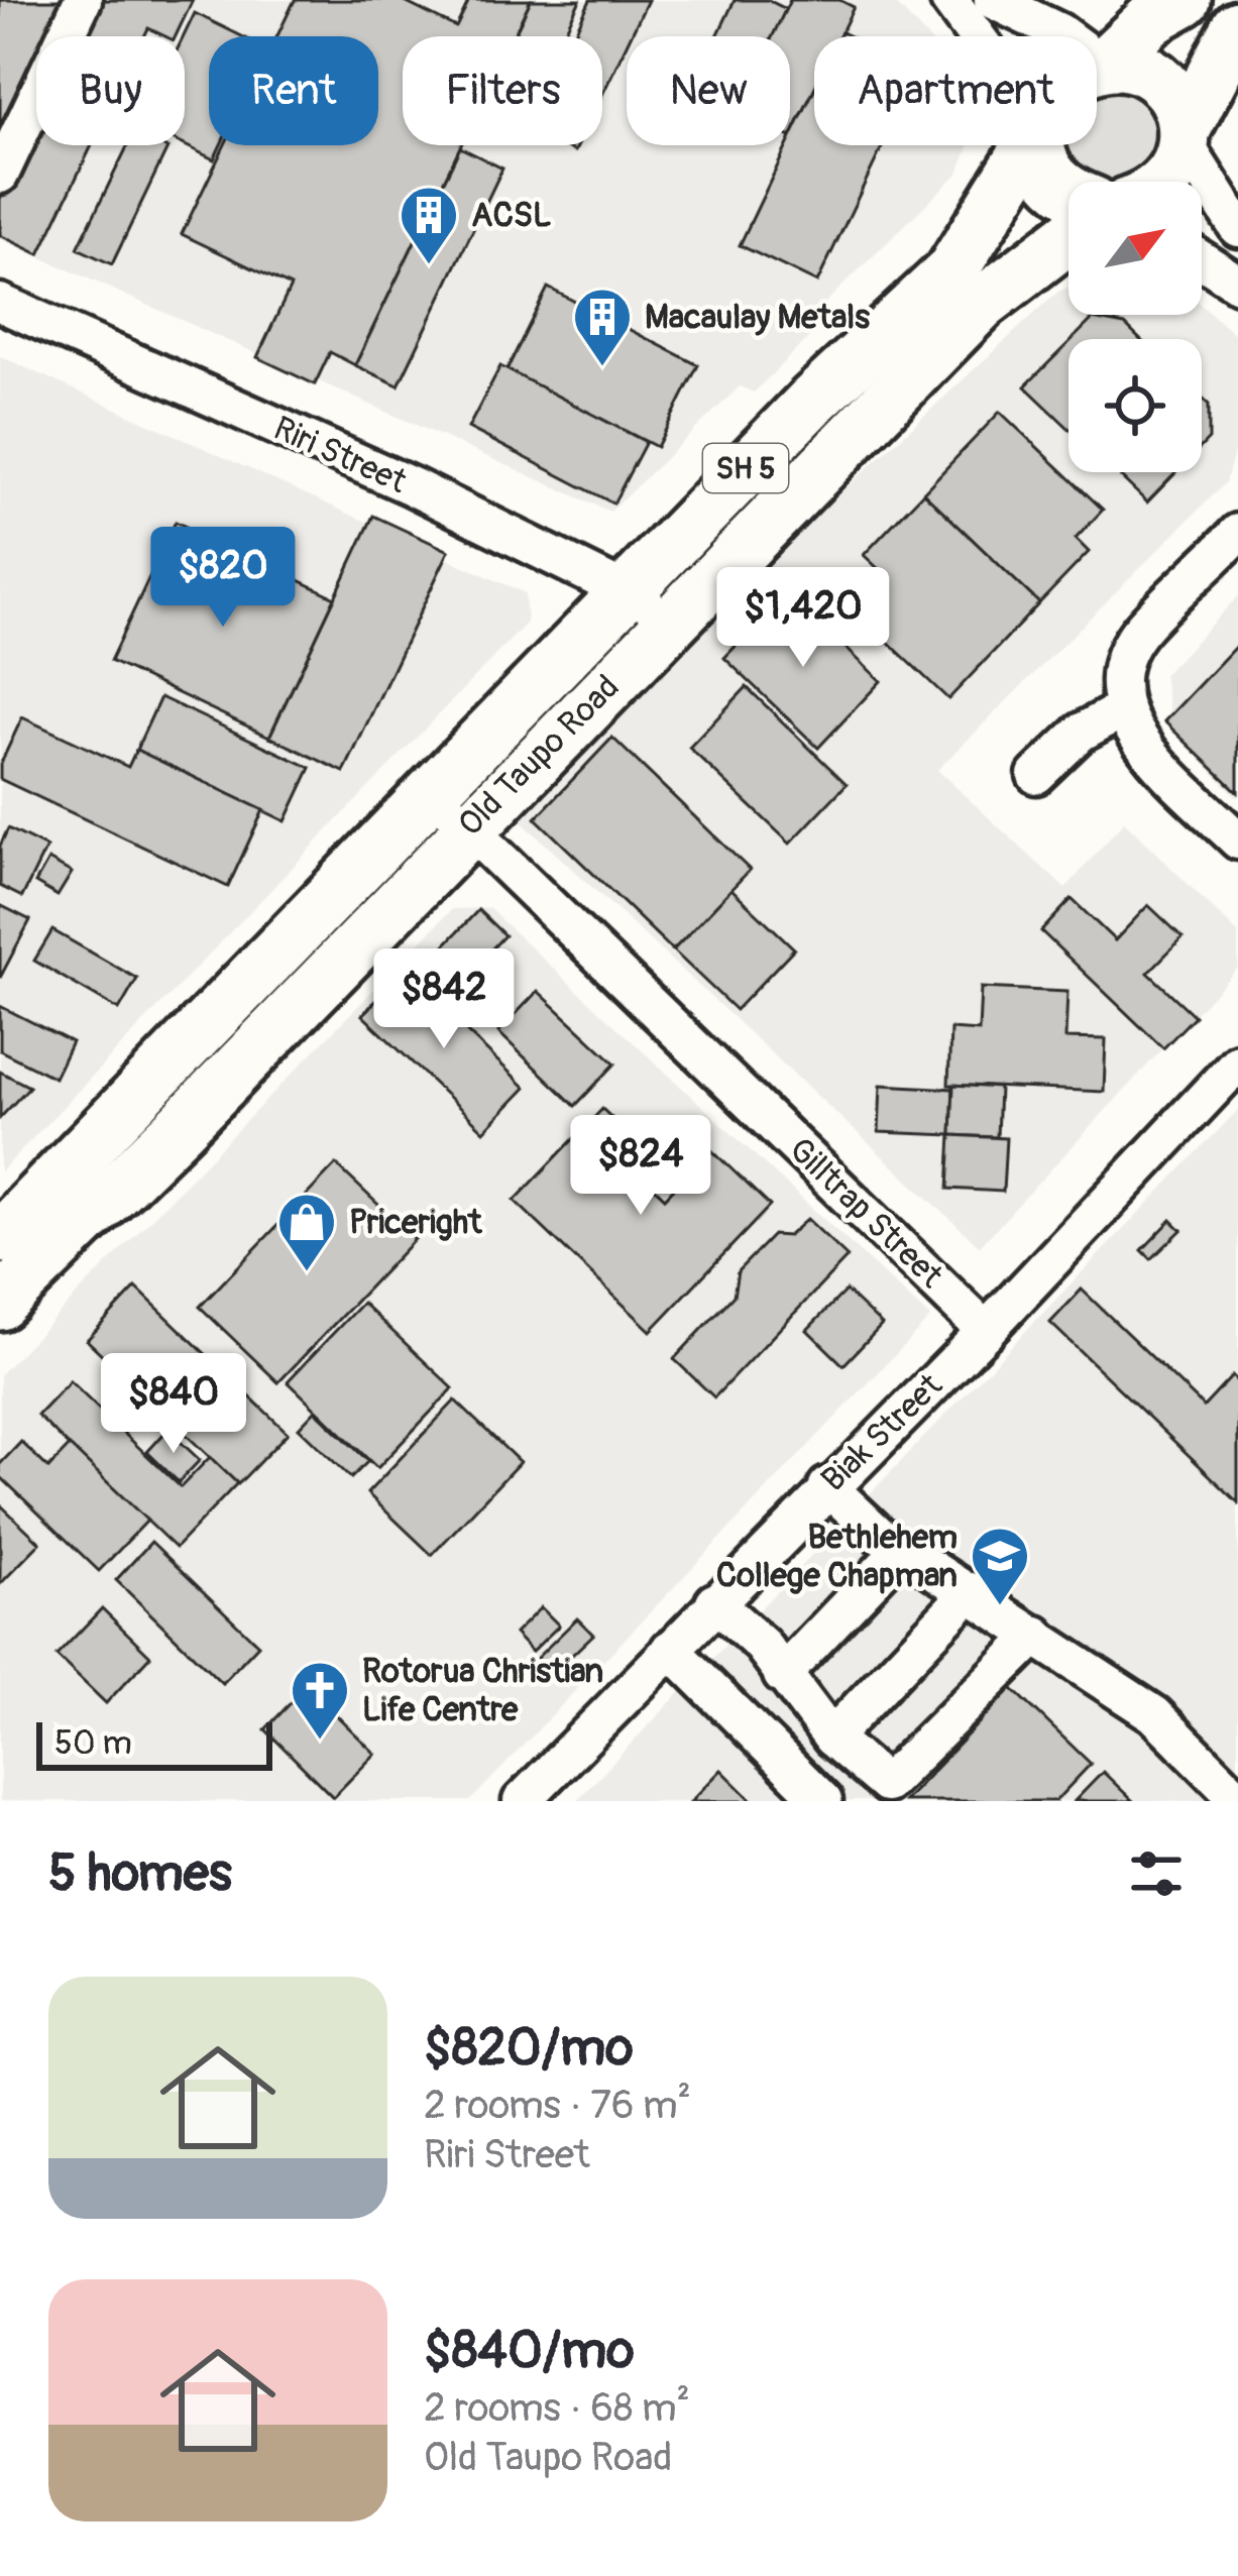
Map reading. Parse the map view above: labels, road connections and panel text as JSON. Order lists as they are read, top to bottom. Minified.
{"streets":{"highway":["SH 5","Old Taupo Road"],"street":["Riri Street","Gilltrap Street","Biak Street"]},"crossings":[["Riri Street","Old Taupo Road"],["Old Taupo Road","Gilltrap Street"],["Gilltrap Street","Biak Street"]],"places":{"building":["ACSL","Macaulay Metals"],"shop":["Priceright"],"school or university":["Bethlehem College Chapman"],"church":["Rotorua Christian Life Centre"]},"scale_bar":"50 m","north":"top right","page":{"chip":["Buy","Rent","Filters","New","Apartment"],"price":["$820","$1,420","$842","$824","$840"],"scale":"50 m","heading":"5 homes","list":[{"name":"$820/mo","note":"2 rooms · 76 m² · Riri Street"},{"name":"$840/mo","note":"2 rooms · 68 m² · Old Taupo Road"}]}}
